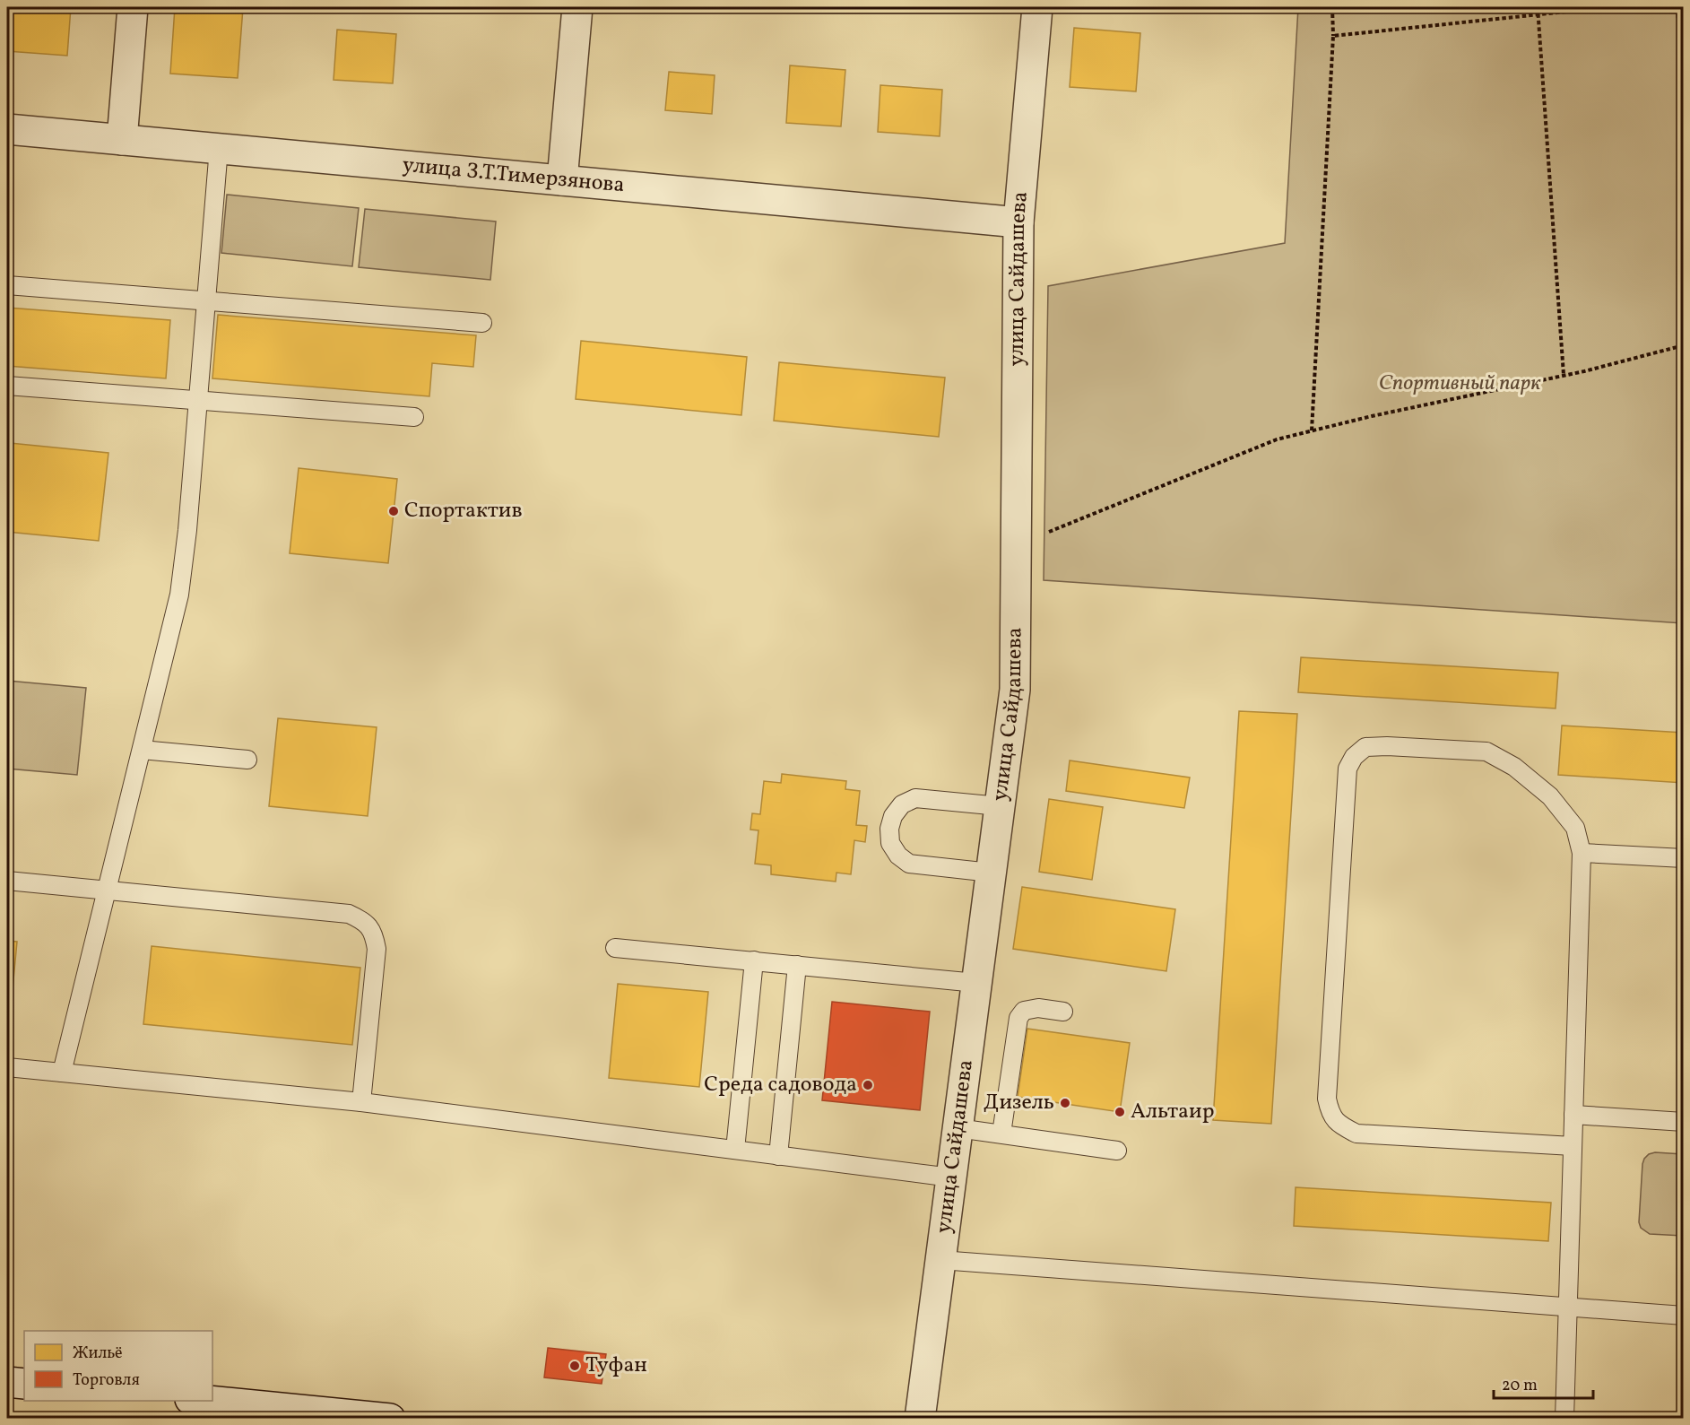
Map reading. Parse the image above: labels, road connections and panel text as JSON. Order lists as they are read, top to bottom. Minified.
{"streets":{"street":["улица З.Т.Тимерзянова","улица Сайдашева"]},"crossings":[["улица З.Т.Тимерзянова","улица Сайдашева"]],"parks":["Спортивный парк"],"places":["Спортактив","Среда садовода","Дизель","Альтаир","Туфан"],"legend":["Жильё","Торговля"],"scale_bar":"20 m"}
